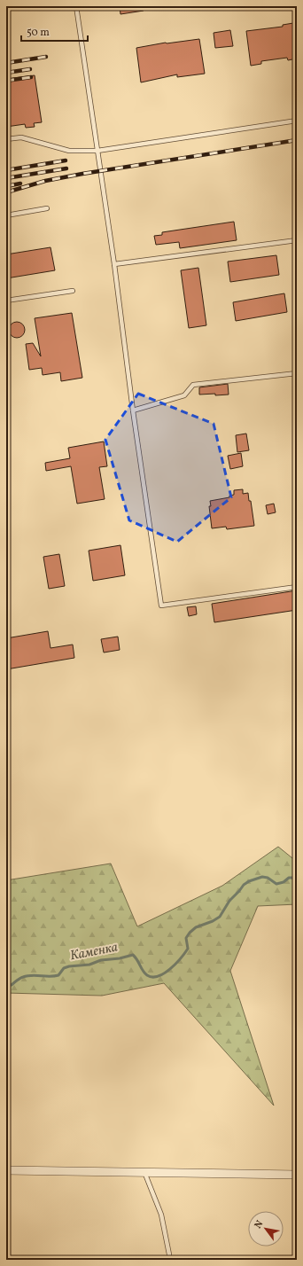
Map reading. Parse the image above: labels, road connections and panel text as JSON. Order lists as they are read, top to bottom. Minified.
{"water":["Каменка"],"scale_bar":"50 m","north":"top left"}
